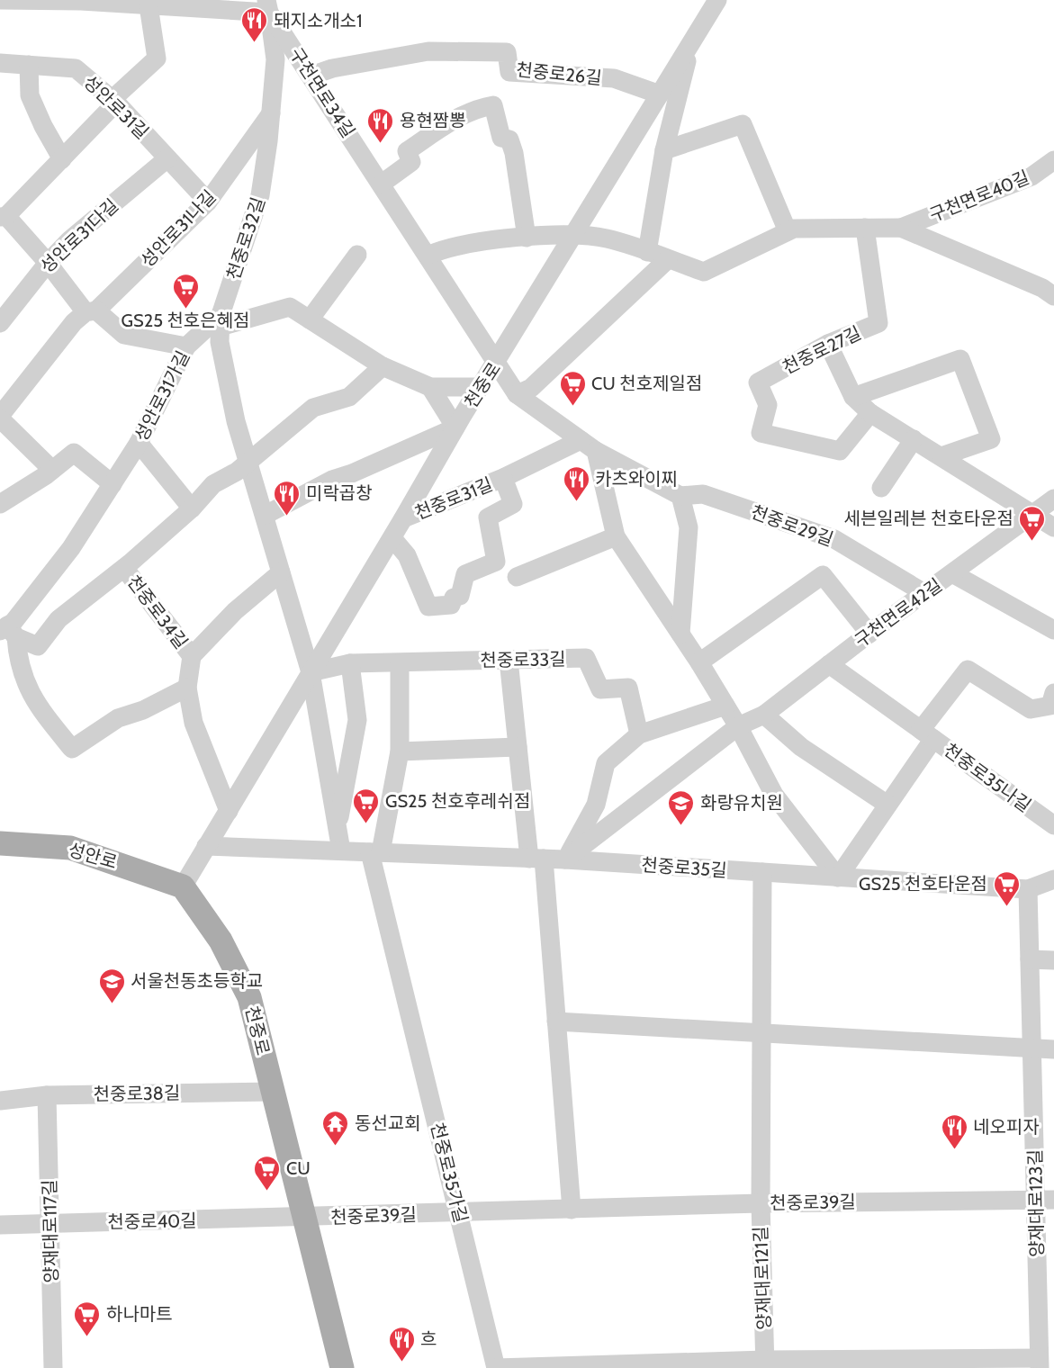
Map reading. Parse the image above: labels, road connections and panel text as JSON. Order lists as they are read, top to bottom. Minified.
{"streets":{"main road":["천중로","성안로"],"street":["천중로26길","구천면로34길","성안로31길","구천면로40길","성안로31나길","성안로31다길","천중로32길","천중로27길","성안로31가길","천중로31길","천중로29길","천중로34길","구천면로42길","천중로33길","천중로35나길","천중로35길","천중로38길","천중로35가길","천중로39길","양재대로123길","천중로40길","양재대로117길","양재대로121길"]},"crossings":[["천중로26길","구천면로34길"],["천중로26길","천중로"],["구천면로34길","천중로32길"],["구천면로34길","천중로"],["구천면로34길","천중로29길"],["성안로31길","성안로31나길"],["성안로31길","성안로31다길"],["성안로31나길","천중로32길"],["천중로32길","천중로"],["천중로32길","성안로31가길"],["천중로32길","천중로33길"],["천중로","천중로31길"],["천중로","천중로29길"],["천중로","천중로34길"],["천중로","천중로33길"],["천중로","성안로"],["천중로","천중로35길"],["천중로","천중로38길"],["천중로","천중로39길"],["천중로","천중로40길"],["천중로31길","천중로29길"],["천중로29길","구천면로42길"],["구천면로42길","천중로35나길"],["구천면로42길","천중로35길"],["천중로35길","천중로35가길"],["천중로35길","양재대로123길"],["천중로35길","양재대로121길"],["천중로38길","양재대로117길"],["천중로35가길","천중로39길"],["천중로39길","양재대로123길"],["천중로39길","천중로40길"],["천중로39길","양재대로121길"],["양재대로123길","양재대로121길"],["천중로40길","양재대로117길"]],"places":{"restaurant":["돼지소개소1","용현짬뽕","카츠와이찌","미락곱창","네오피자","흐"],"supermarket":["GS25 천호은혜점","CU 천호제일점","세븐일레븐 천호타운점","GS25 천호후레쉬점","GS25 천호타운점","CU","하나마트"],"school or university":["화랑유치원","서울천동초등학교"],"temple":["동선교회"]}}
